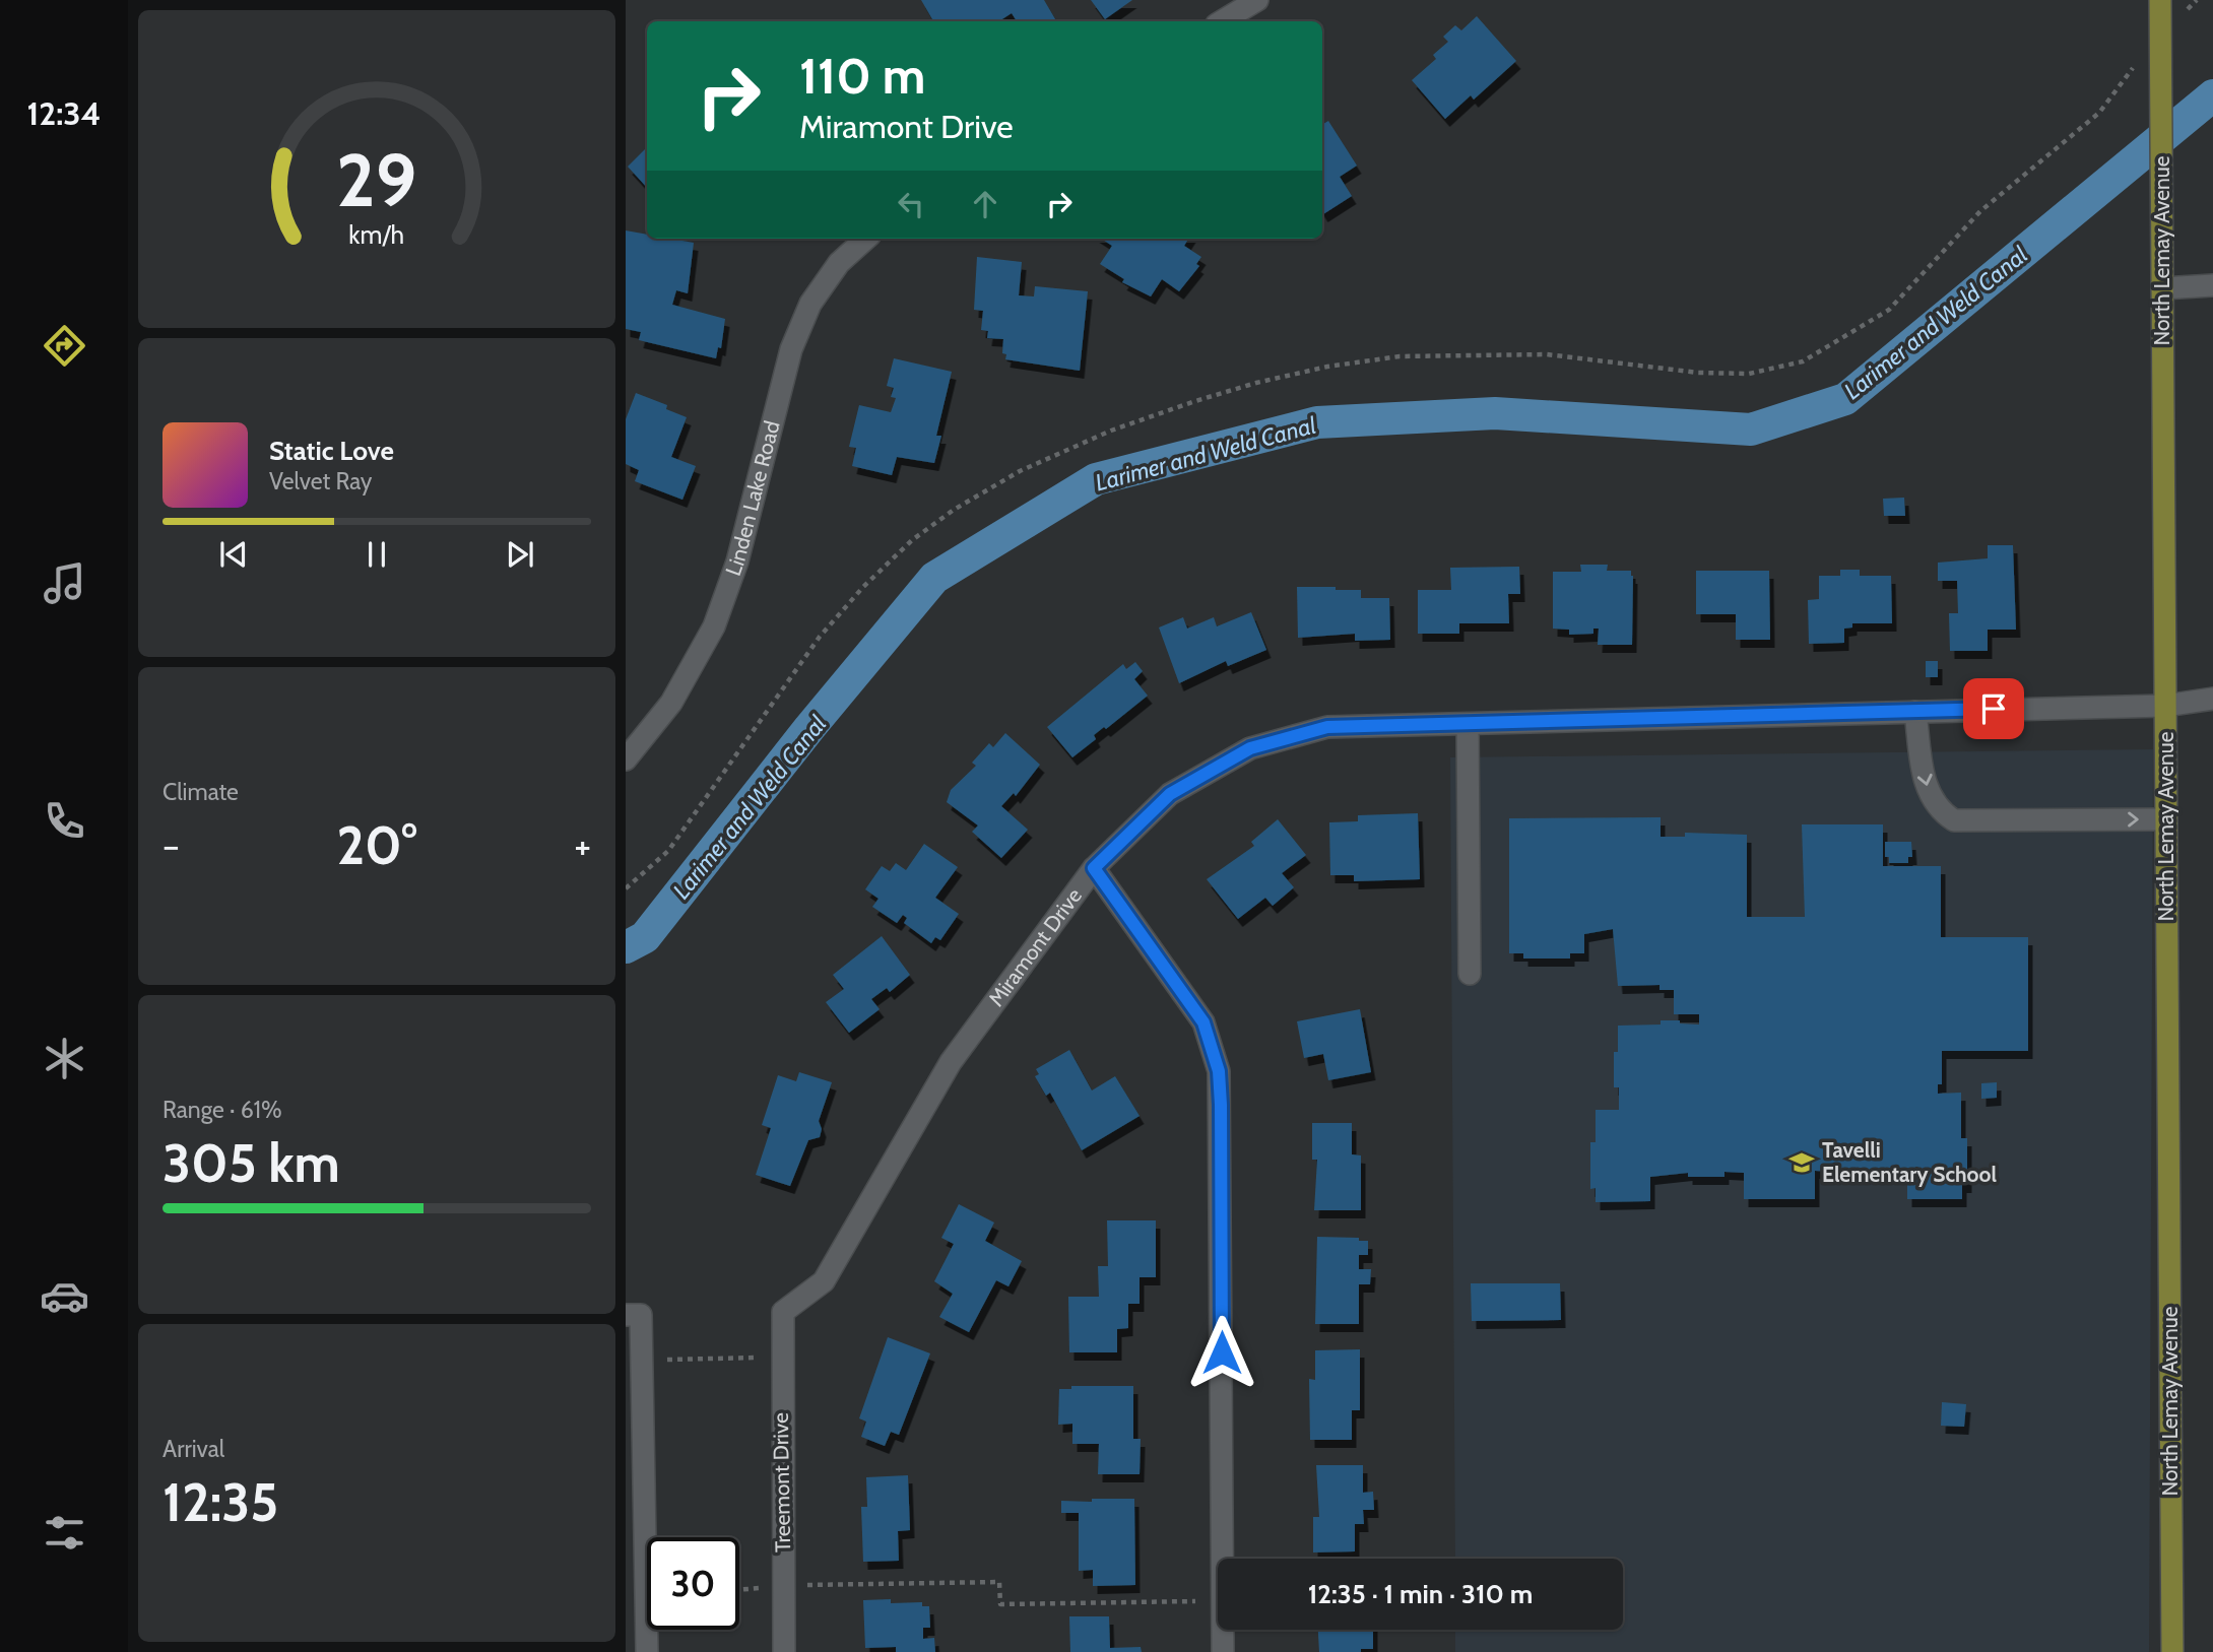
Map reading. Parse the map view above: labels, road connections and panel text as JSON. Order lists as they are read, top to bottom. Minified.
{"streets":{"main road":["North Lemay Avenue"],"street":["Linden Lake Road","Miramont Drive","Treemont Drive"]},"crossings":[["North Lemay Avenue","Miramont Drive"],["Miramont Drive","Treemont Drive"]],"water":["Larimer and Weld Canal"],"places":{"school or university":["Tavelli Elementary School"]},"page":{"tabs":"12:34","turn":["110 m","Miramont Drive"],"song":["Static Love","Velvet Ray"],"tile":["Climate",["Range · 61%","305 km"],["Arrival","12:35"]],"heat":["−","20°","+"],"limit":"30","trip":"12:35 · 1 min · 310 m","gauge":["29","km/h"]}}
